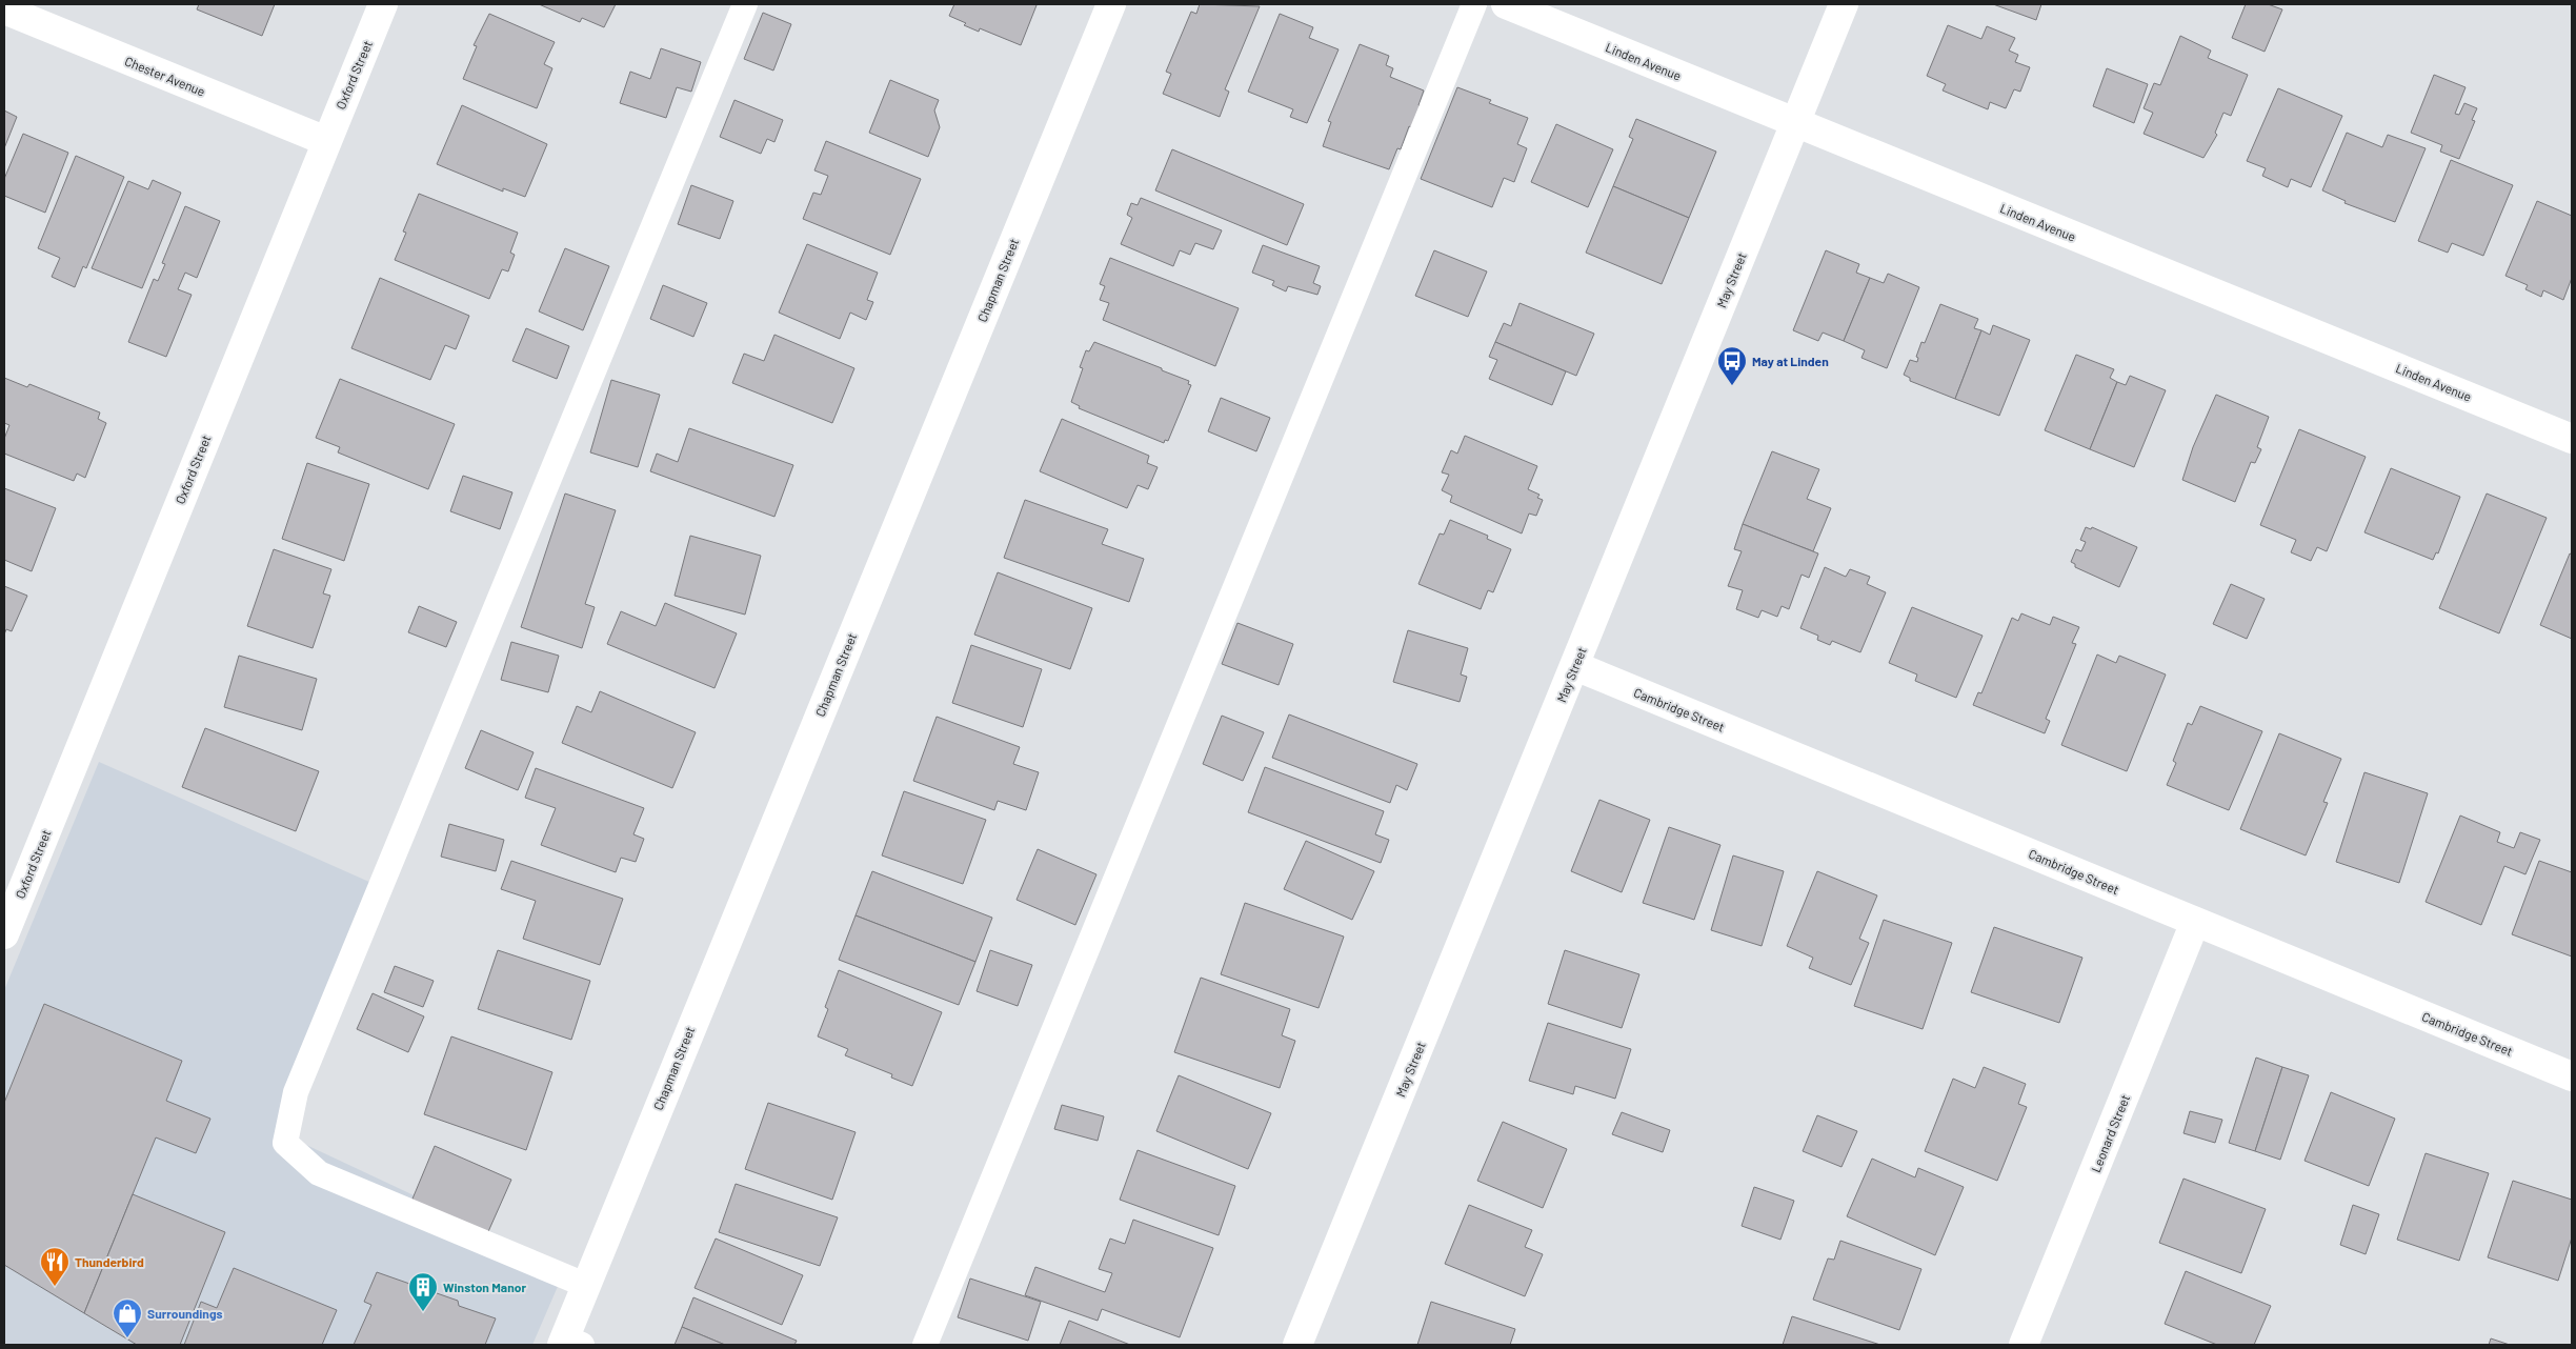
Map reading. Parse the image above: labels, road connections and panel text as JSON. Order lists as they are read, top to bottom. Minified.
{"streets":{"street":["Linden Avenue","Oxford Street","Chester Avenue","Chapman Street","May Street","Cambridge Street","Leonard Street"]},"crossings":[["Linden Avenue","May Street"],["Oxford Street","Chester Avenue"],["May Street","Cambridge Street"],["Cambridge Street","Leonard Street"]],"places":{"bus stop":["May at Linden"],"restaurant":["Thunderbird"],"building":["Winston Manor"],"shop":["Surroundings"]}}
